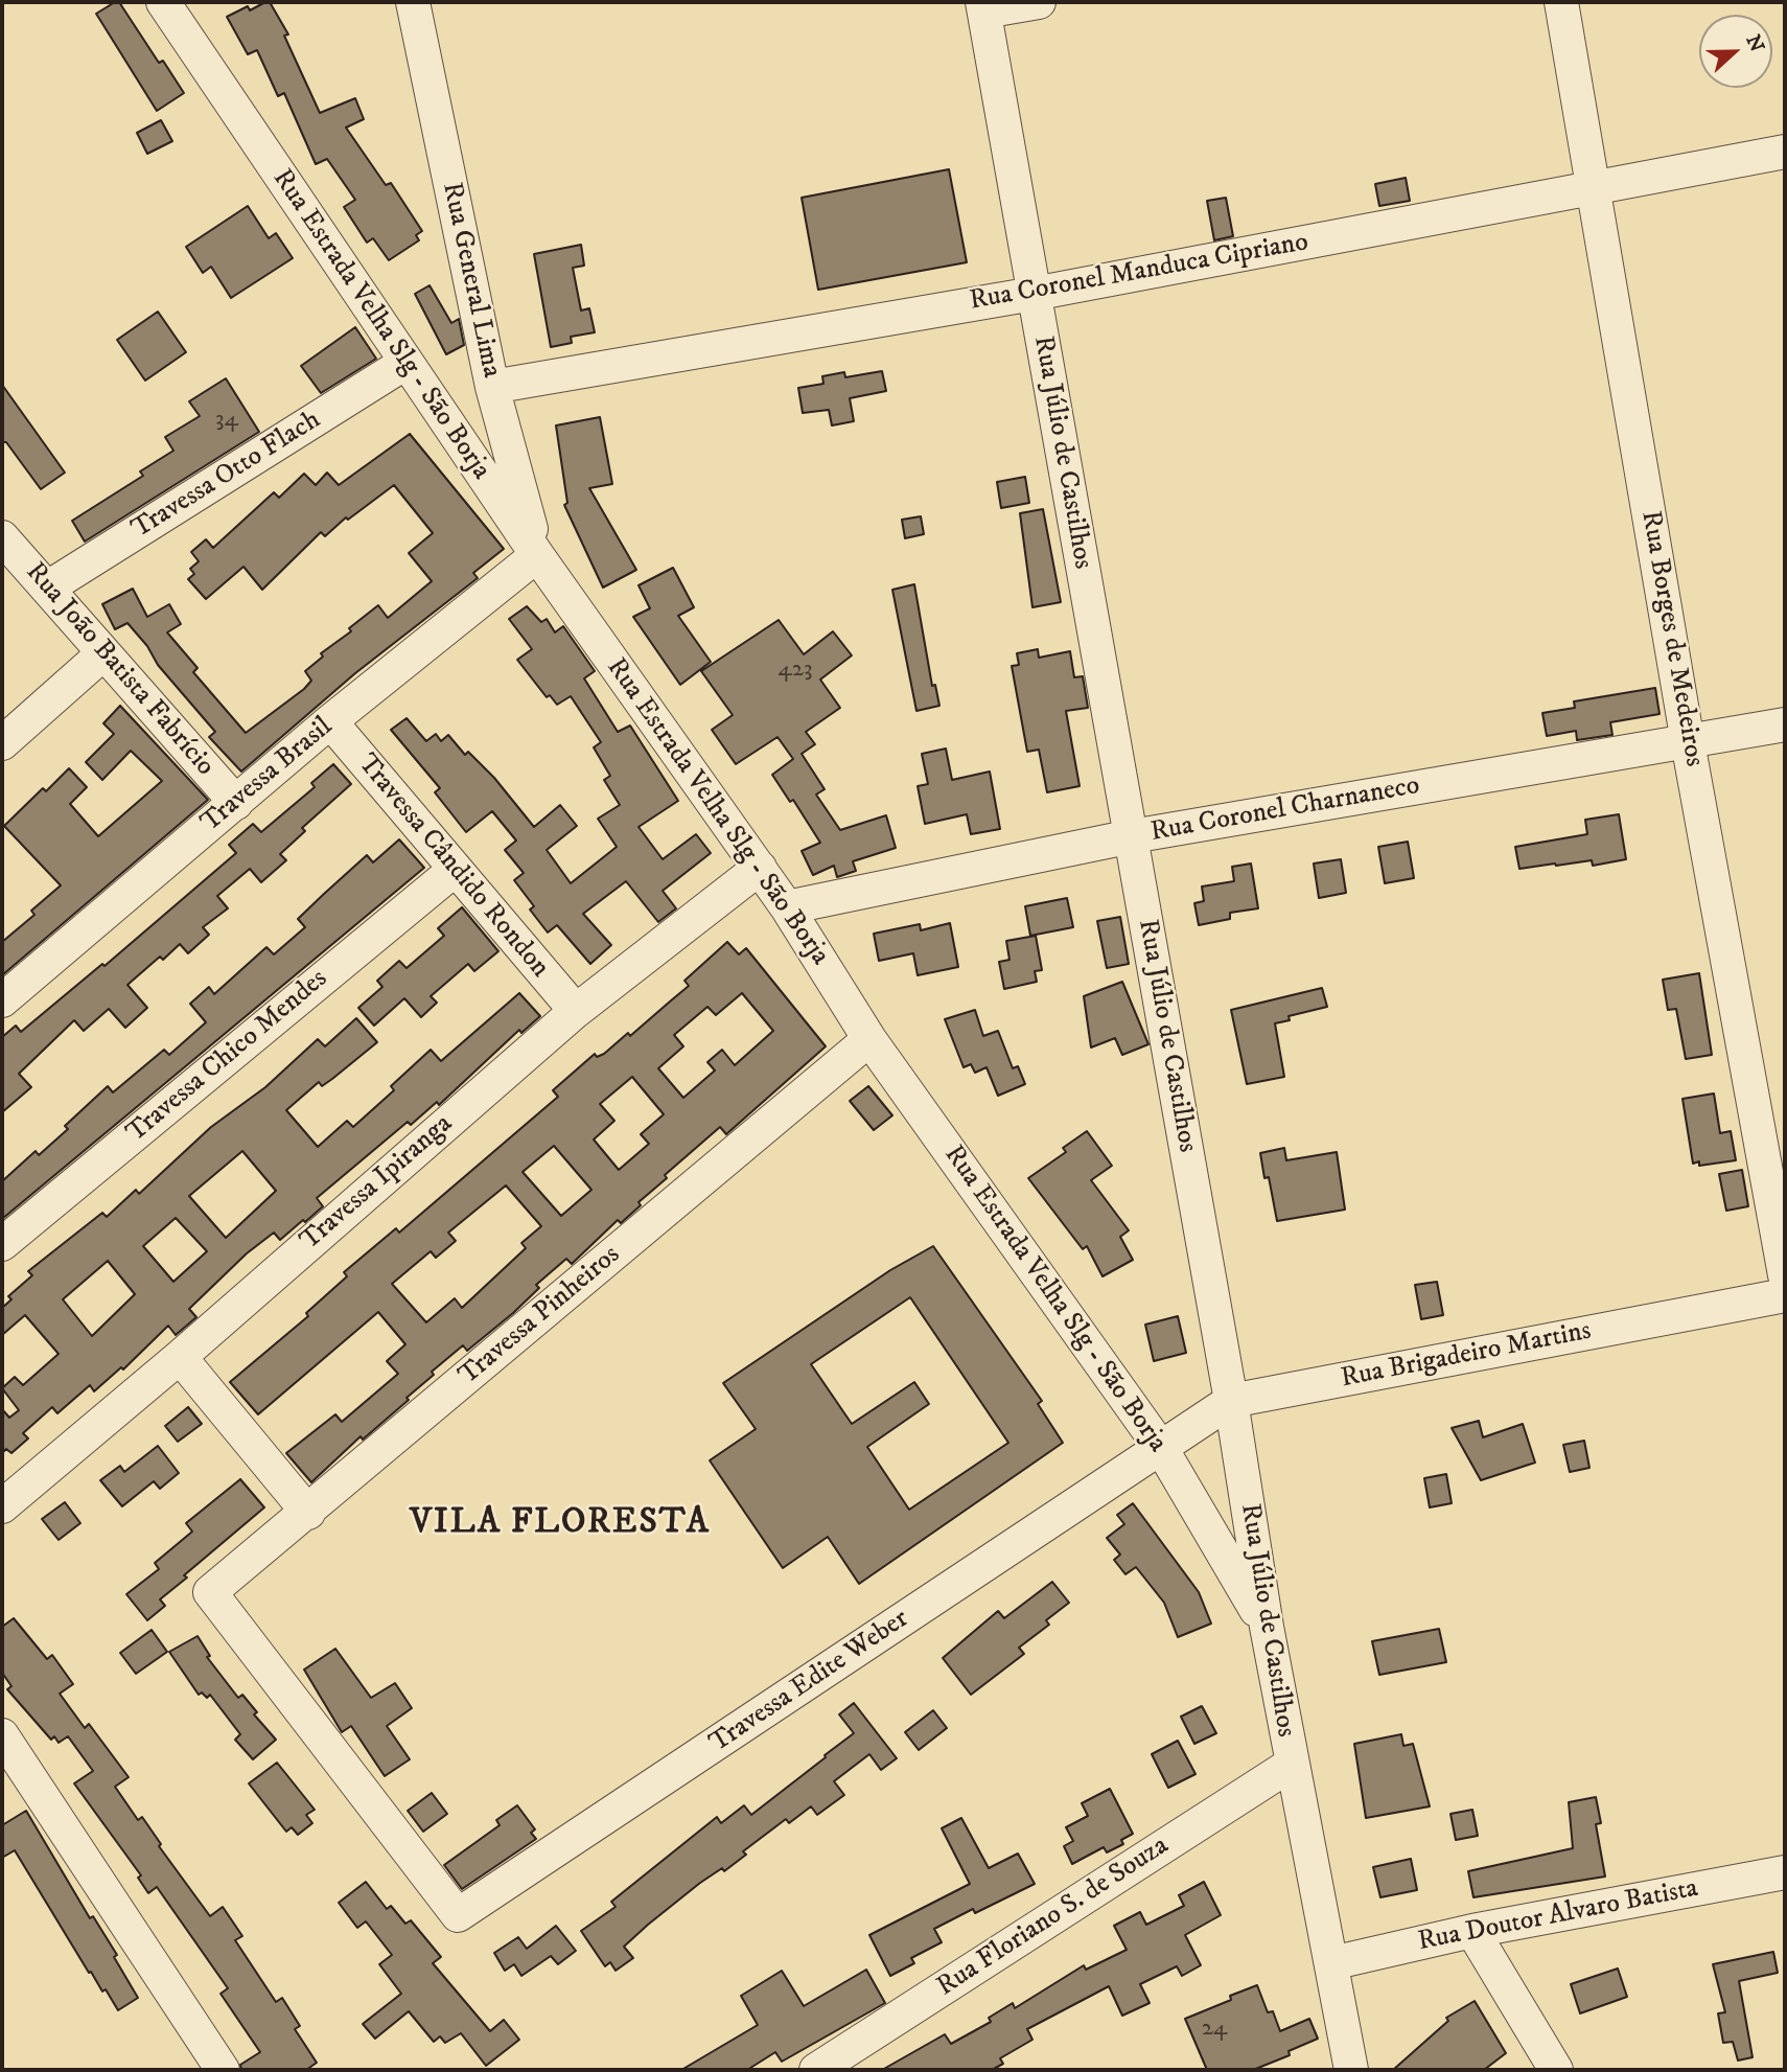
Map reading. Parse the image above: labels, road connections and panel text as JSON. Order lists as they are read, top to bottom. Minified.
{"streets":{"street":["Rua Coronel Manduca Cipriano","Rua General Lima","Rua Estrada Velha Slg - São Borja","Rua Júlio de Castilhos","Travessa Otto Flach","Rua Borges de Medeiros","Rua João Batista Fabrício","Travessa Brasil","Rua Coronel Charnaneco","Travessa Cândido Rondon","Travessa Chico Mendes","Travessa Ipiranga","Travessa Pinheiros","Rua Brigadeiro Martins","Travessa Edite Weber","Rua Doutor Alvaro Batista","Rua Floriano S. de Souza"]},"crossings":[["Rua Coronel Manduca Cipriano","Rua General Lima"],["Rua Coronel Manduca Cipriano","Rua Júlio de Castilhos"],["Rua Coronel Manduca Cipriano","Rua Borges de Medeiros"],["Rua General Lima","Rua Estrada Velha Slg - São Borja"],["Rua General Lima","Travessa Brasil"],["Rua Estrada Velha Slg - São Borja","Rua Júlio de Castilhos"],["Rua Estrada Velha Slg - São Borja","Travessa Otto Flach"],["Rua Estrada Velha Slg - São Borja","Travessa Brasil"],["Rua Estrada Velha Slg - São Borja","Rua Coronel Charnaneco"],["Rua Estrada Velha Slg - São Borja","Travessa Ipiranga"],["Rua Estrada Velha Slg - São Borja","Travessa Pinheiros"],["Rua Estrada Velha Slg - São Borja","Rua Brigadeiro Martins"],["Rua Estrada Velha Slg - São Borja","Travessa Edite Weber"],["Rua Júlio de Castilhos","Rua Coronel Charnaneco"],["Rua Júlio de Castilhos","Rua Brigadeiro Martins"],["Rua Júlio de Castilhos","Rua Doutor Alvaro Batista"],["Rua Júlio de Castilhos","Rua Floriano S. de Souza"],["Travessa Otto Flach","Rua João Batista Fabrício"],["Rua Borges de Medeiros","Rua Coronel Charnaneco"],["Rua João Batista Fabrício","Travessa Brasil"],["Travessa Brasil","Travessa Cândido Rondon"],["Travessa Cândido Rondon","Travessa Chico Mendes"],["Travessa Cândido Rondon","Travessa Ipiranga"],["Travessa Pinheiros","Travessa Edite Weber"],["Rua Brigadeiro Martins","Travessa Edite Weber"]],"districts":["VILA FLORESTA"],"house_numbers":["34","423","24"],"north":"right"}
